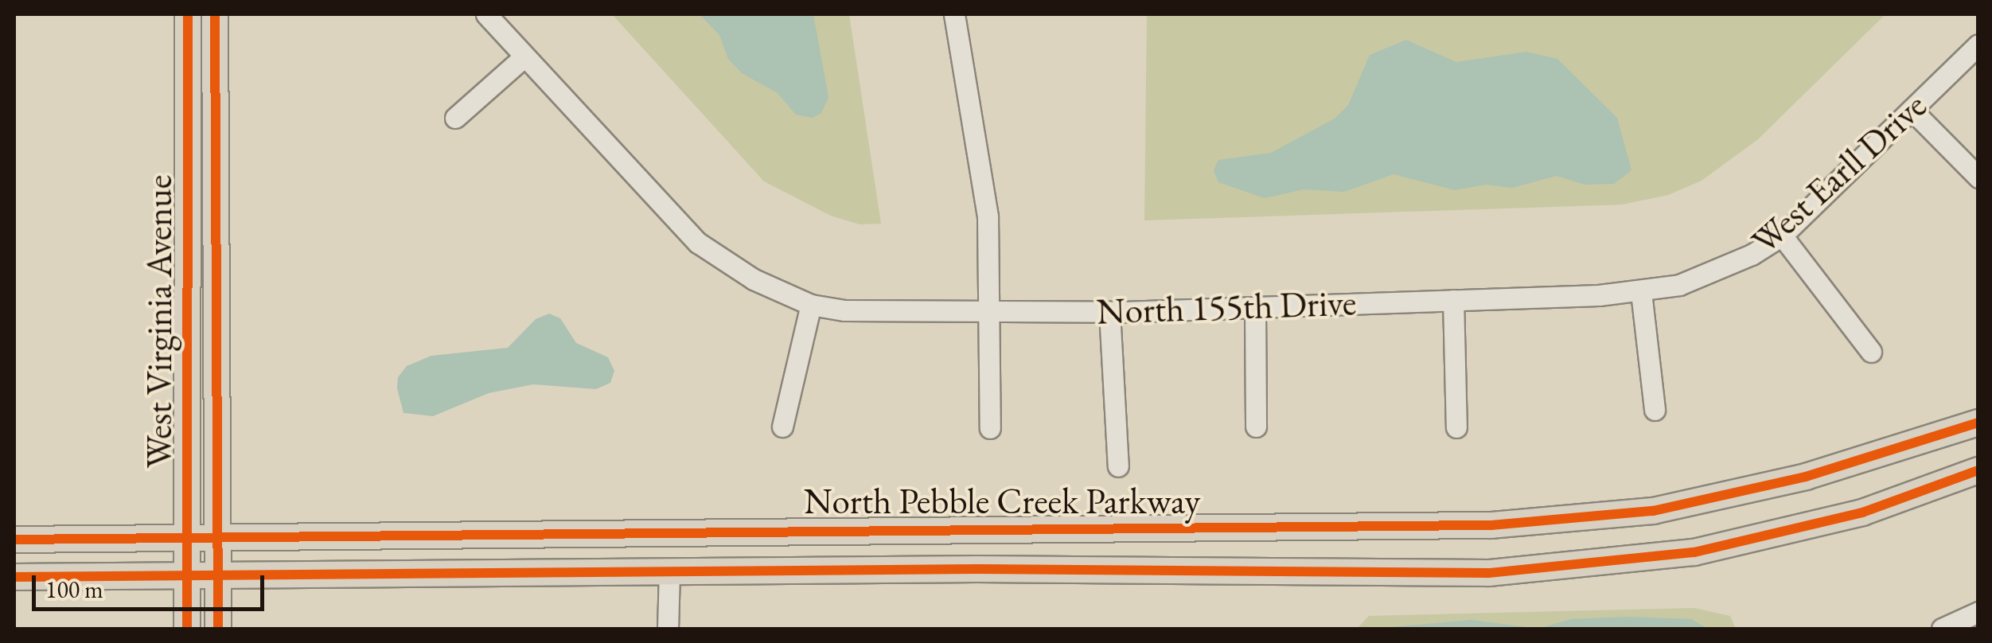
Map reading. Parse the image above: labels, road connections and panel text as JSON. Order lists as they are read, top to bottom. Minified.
{"streets":{"main road":["West Virginia Avenue","North Pebble Creek Parkway"],"street":["West Earll Drive","North 155th Drive"]},"crossings":[["West Earll Drive","North 155th Drive"],["West Virginia Avenue","North Pebble Creek Parkway"]],"scale_bar":"100 m"}
